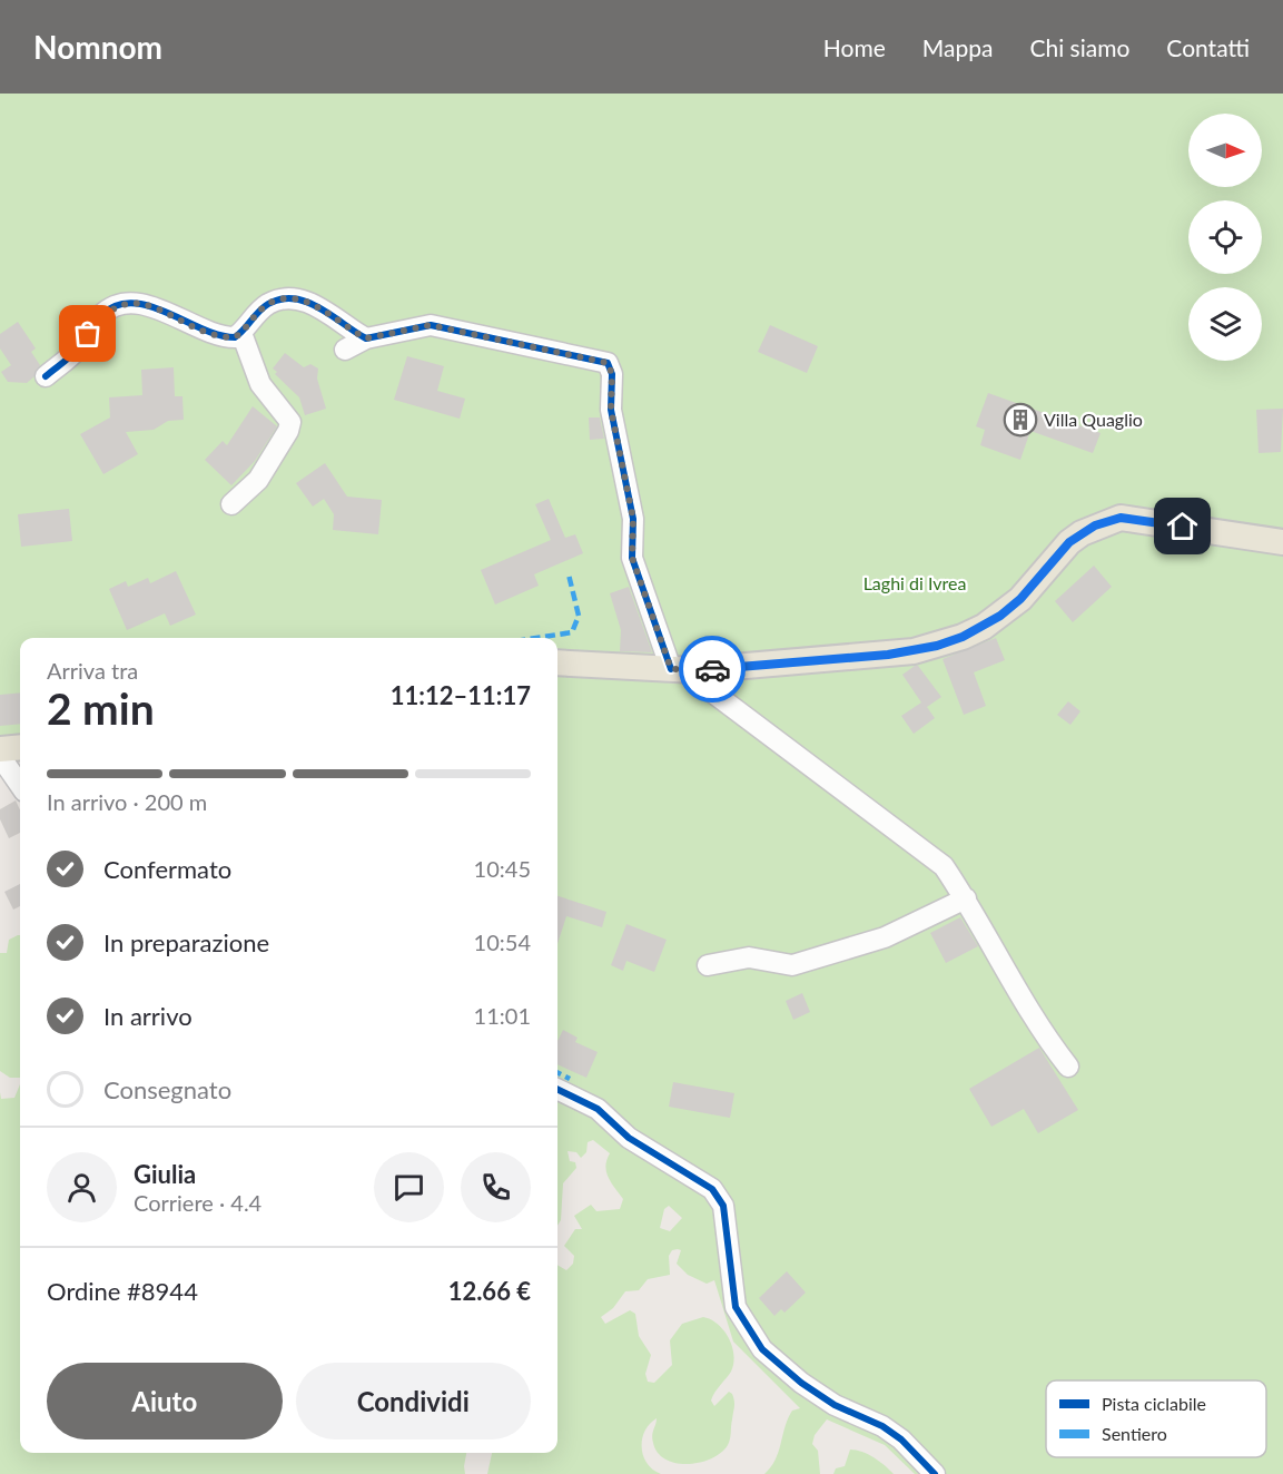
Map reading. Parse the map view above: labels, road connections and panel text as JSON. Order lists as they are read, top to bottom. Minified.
{"parks":["Laghi di Ivrea"],"places":{"building":["Villa Quaglio"]},"legend":["Pista ciclabile","Sentiero"],"north":"right","page":{"header":"Nomnom","nav":["Home","Mappa","Chi siamo","Contatti"],"heading":["2 min","Arriva tra","11:12–11:17"],"panel":["Giulia","Corriere · 4.4","Ordine #8944","12.66 €"],"bar":"In arrivo · 200 m","list":[["Confermato","10:45"],["In preparazione","10:54"],["In arrivo","11:01"],"Consegnato"],"buttons":["Aiuto","Condividi"]}}
